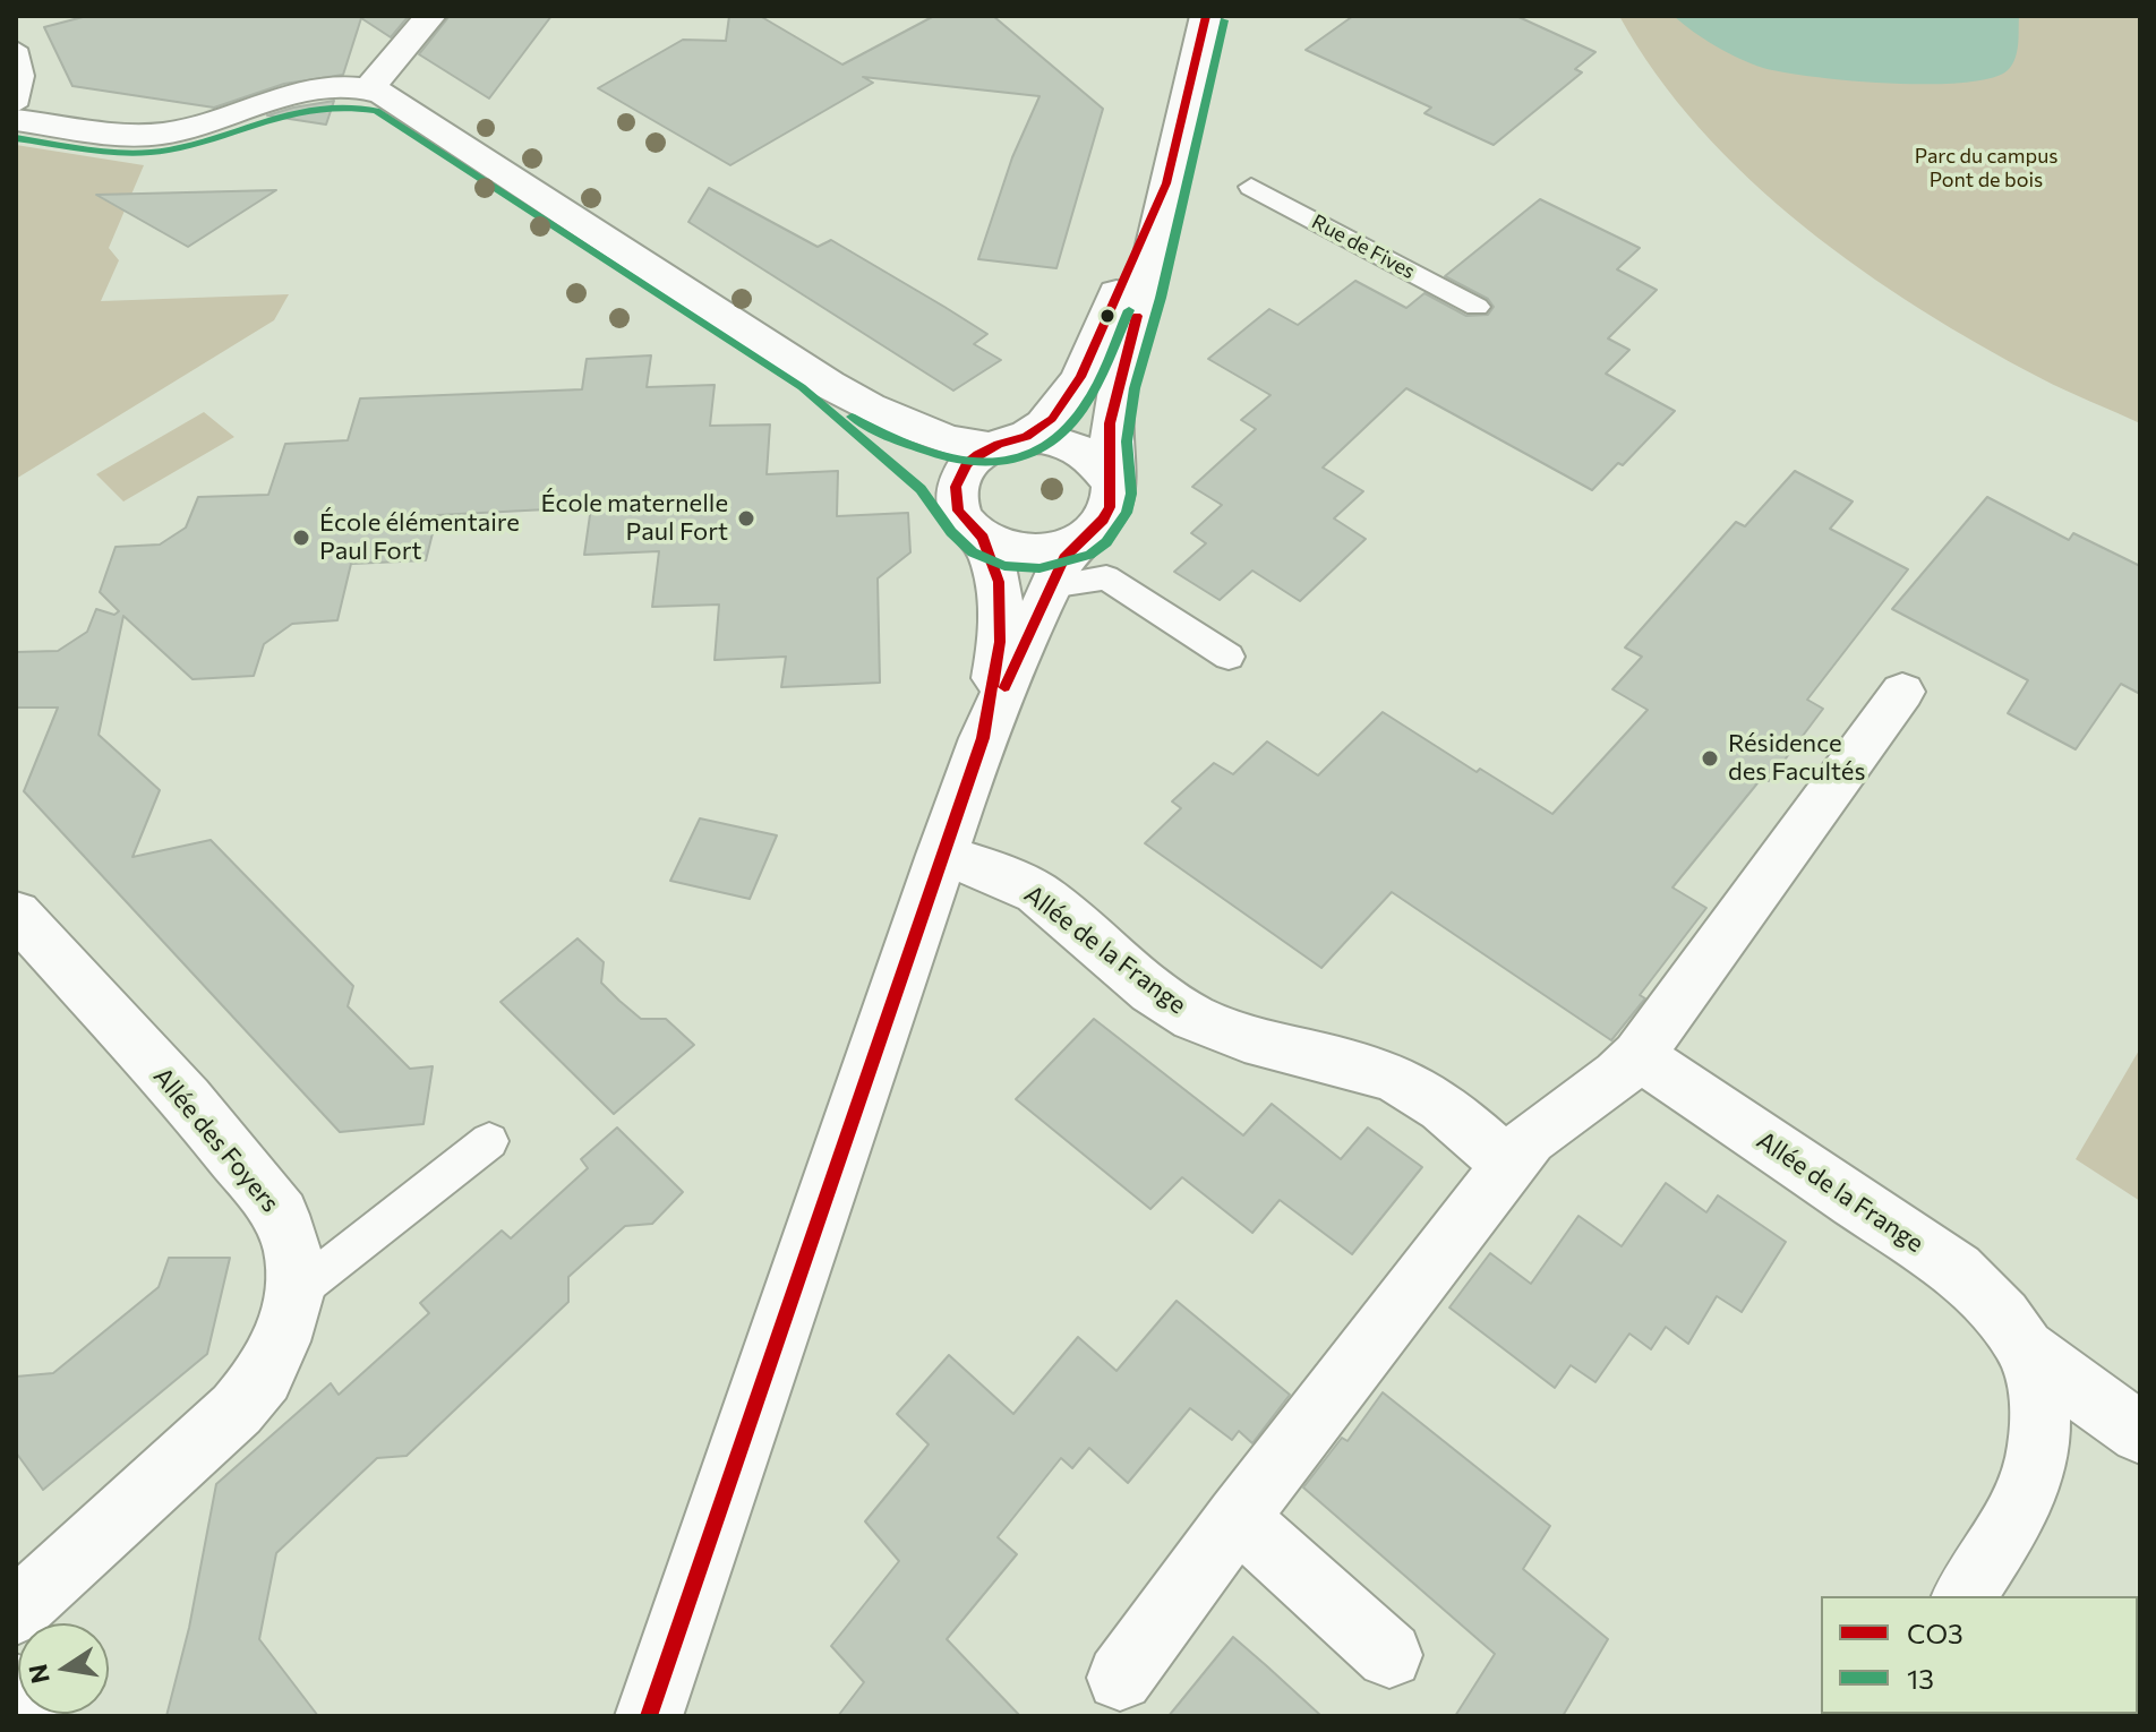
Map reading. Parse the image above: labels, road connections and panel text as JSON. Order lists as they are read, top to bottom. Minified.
{"streets":{"street":["Allée de la Frange","Allée des Foyers"],"lane":["Rue de Fives"]},"parks":["Parc du campus Pont de bois"],"places":["École maternelle Paul Fort","École élémentaire Paul Fort","Résidence des Facultés"],"lines":["transit line CO3","transit line 13"],"legend":["CO3","13"],"north":"left"}
